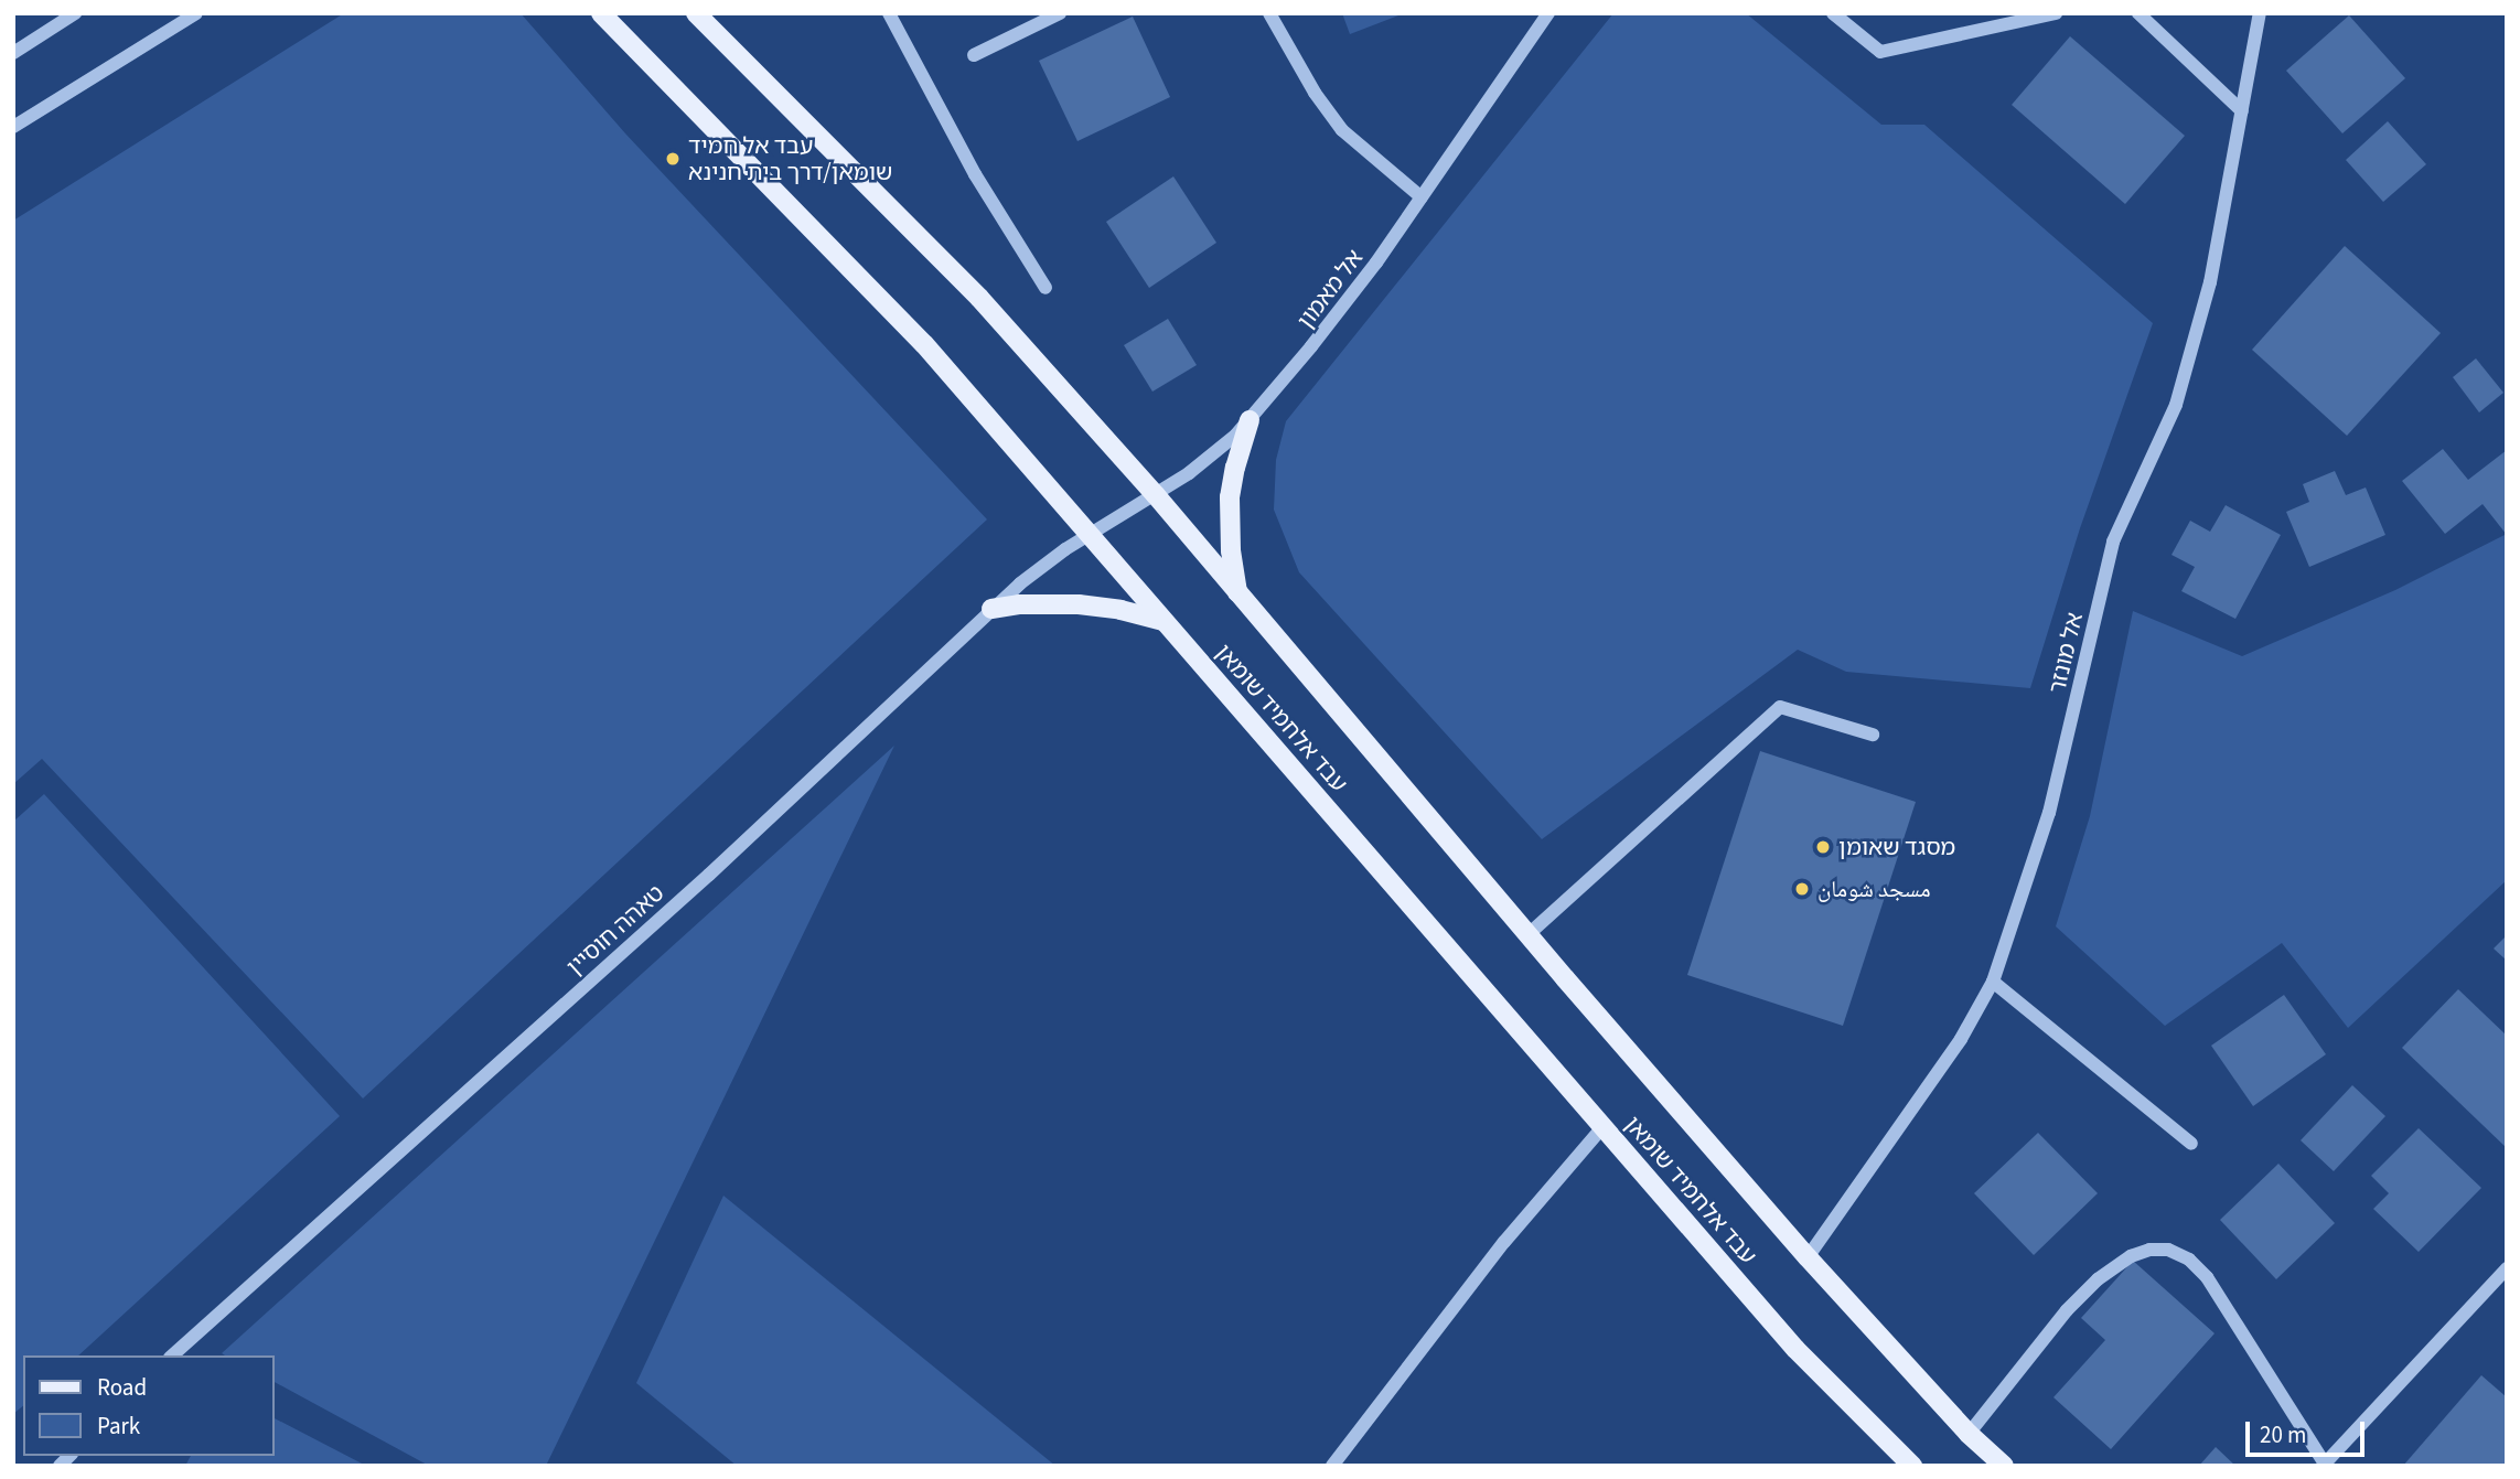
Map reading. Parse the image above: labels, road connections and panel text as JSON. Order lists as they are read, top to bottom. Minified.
{"streets":{"main road":["עבד אלחמיד שומאן"],"street":["אל מאמון","אל מונזר","טאהה חוסיין"]},"crossings":[["אל מאמון","עבד אלחמיד שומאן"],["אל מאמון","טאהה חוסיין"],["אל מונזר","עבד אלחמיד שומאן"],["עבד אלחמיד שומאן","טאהה חוסיין"]],"places":["עבד אל חמיד שומאן/דרך בית חנינא","מסגד שאומן","مسجد شومان"],"legend":["Road","Park"],"scale_bar":"20 m"}
